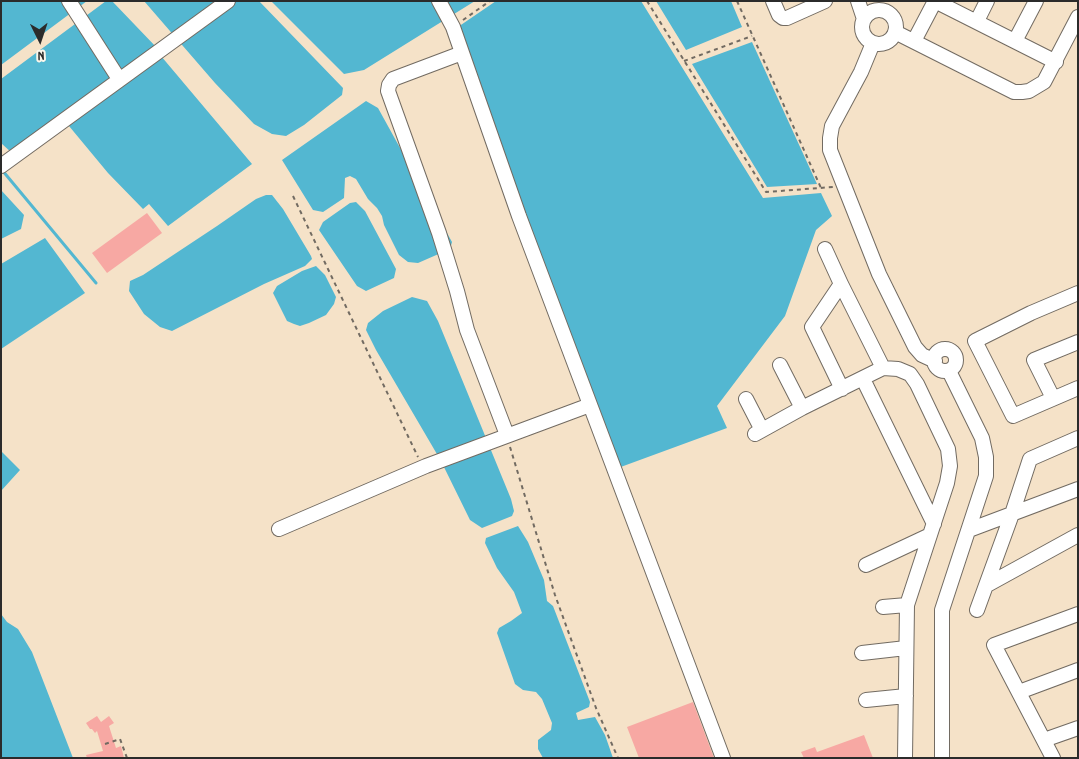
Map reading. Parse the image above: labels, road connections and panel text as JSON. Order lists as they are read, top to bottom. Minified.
{"north":"bottom"}
